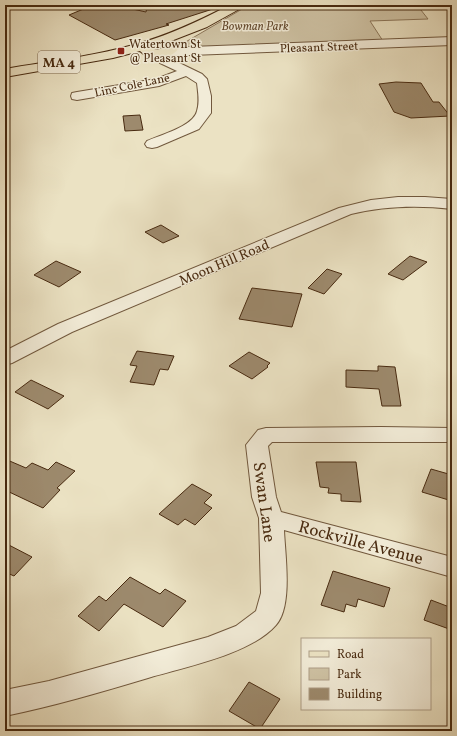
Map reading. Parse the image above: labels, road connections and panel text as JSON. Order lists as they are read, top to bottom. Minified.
{"streets":{"main road":["Pleasant Street","MA 4"],"street":["Linc Cole Lane","Moon Hill Road","Swan Lane","Rockville Avenue"]},"crossings":[["Pleasant Street","Linc Cole Lane"],["Swan Lane","Rockville Avenue"]],"parks":["Bowman Park"],"places":{"transit":["Watertown St @ Pleasant St"]},"legend":["Road","Park","Building"]}
